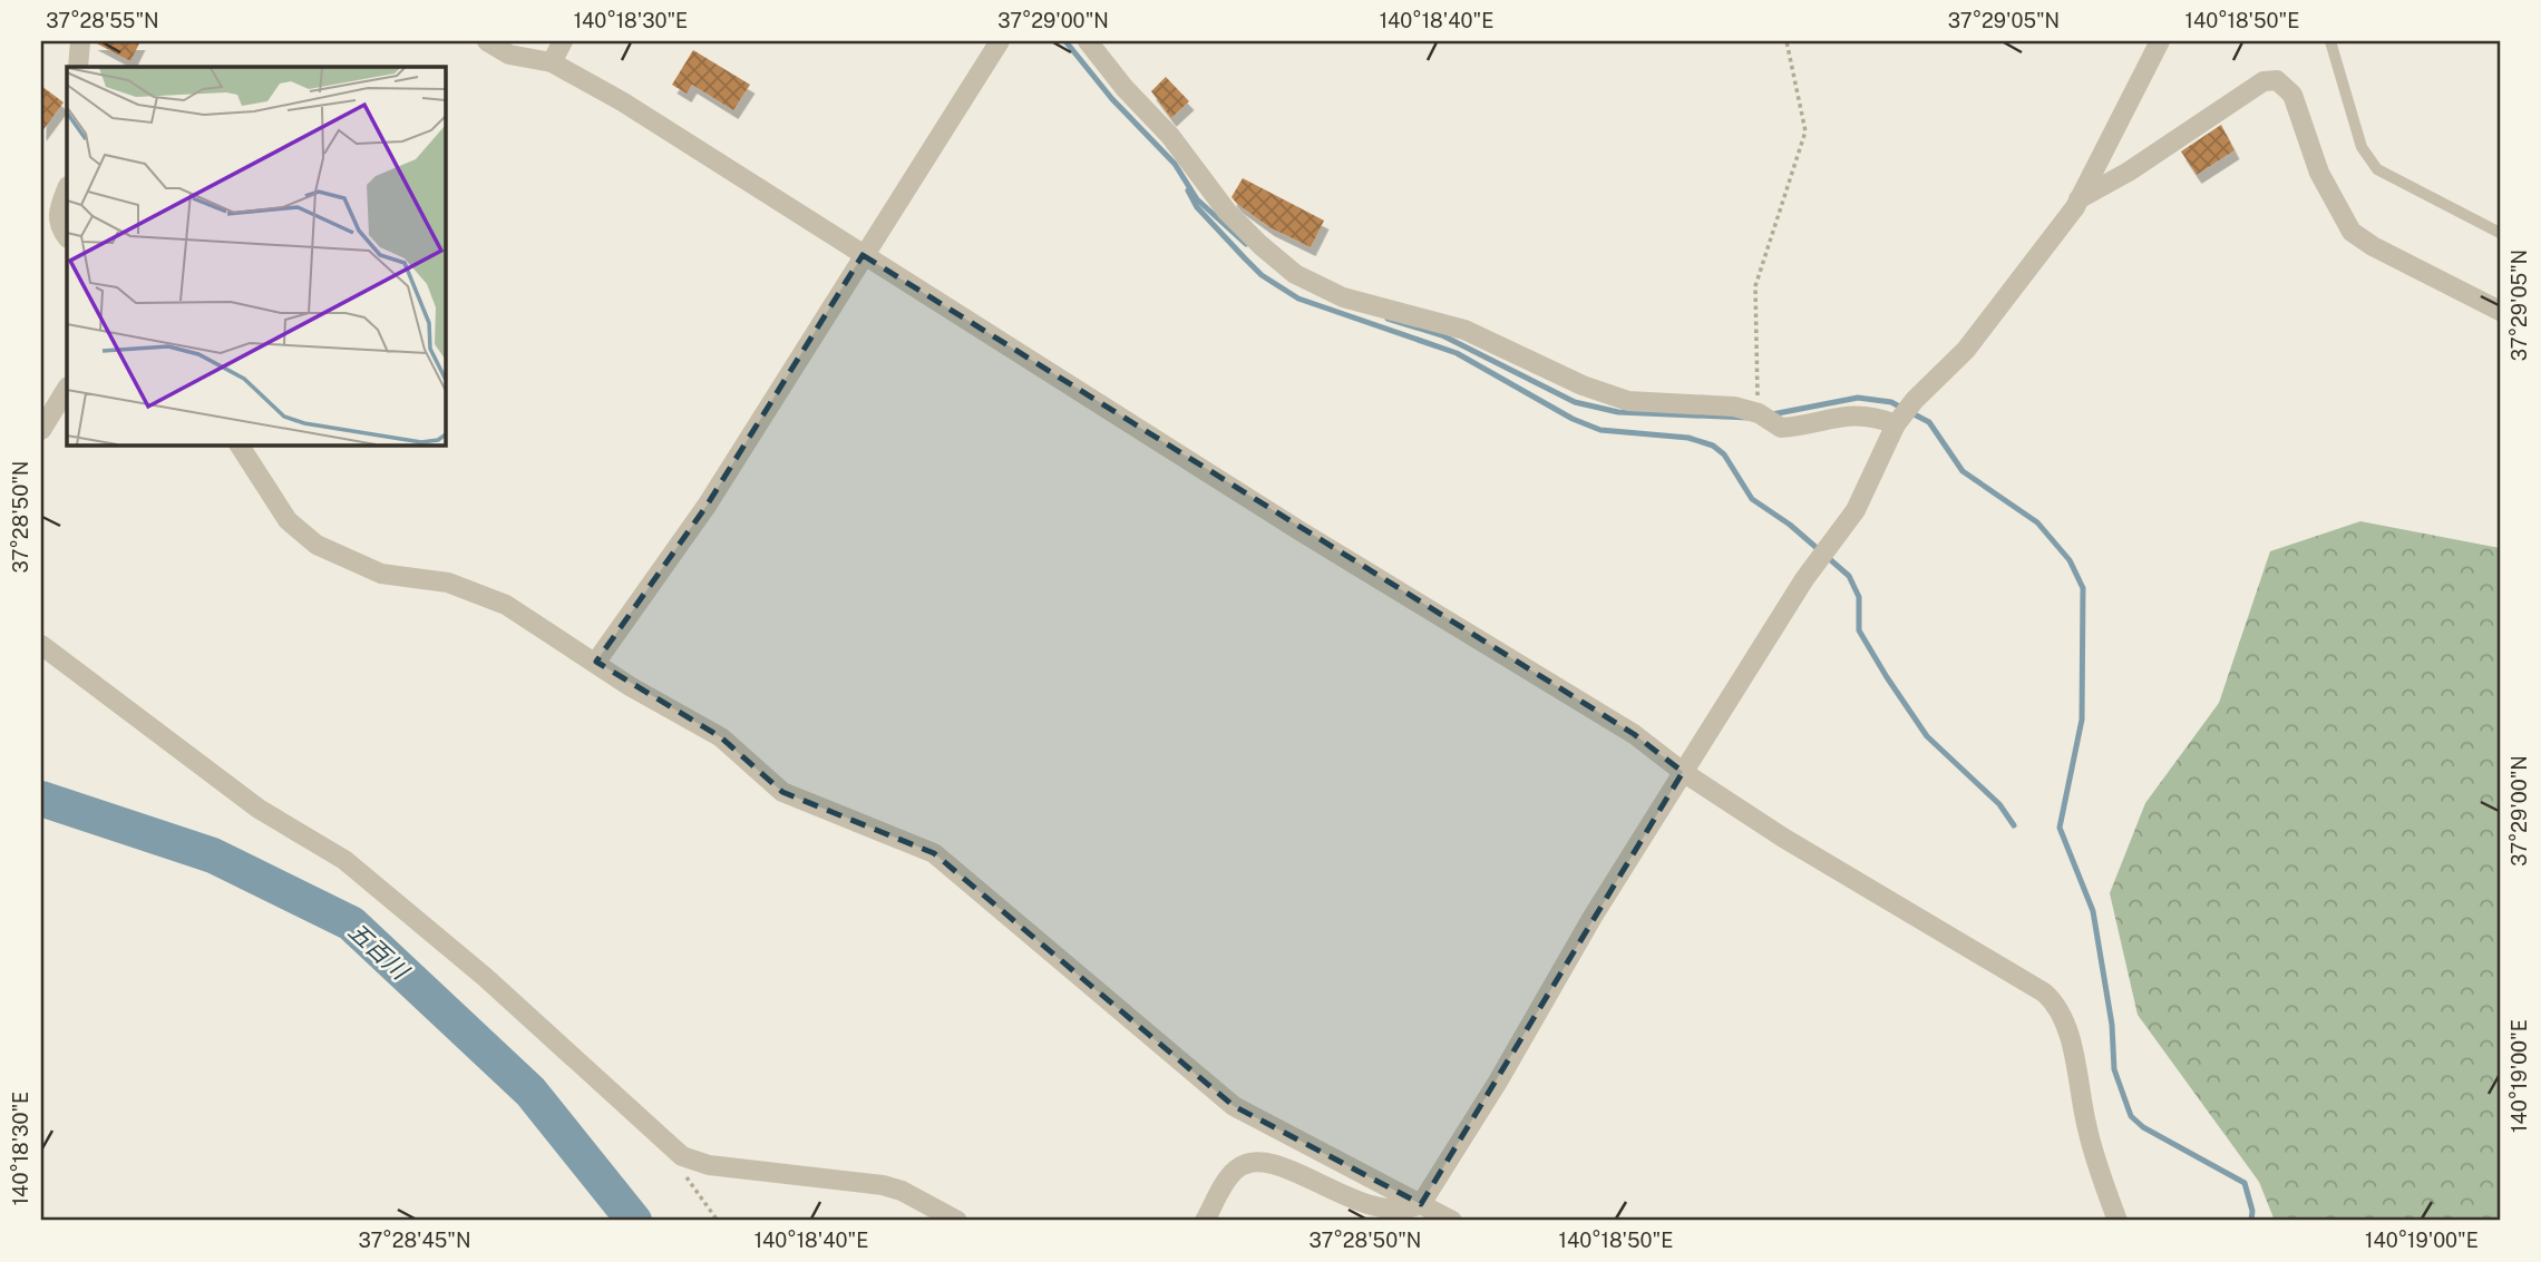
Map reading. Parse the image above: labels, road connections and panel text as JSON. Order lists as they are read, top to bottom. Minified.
{"water":["五百川"],"coordinates":["37°28'55\"N","140°18'30\"E","37°29'00\"N","140°18'40\"E","37°29'05\"N","140°18'50\"E","37°28'50\"N","140°19'00\"E","37°28'45\"N"]}
